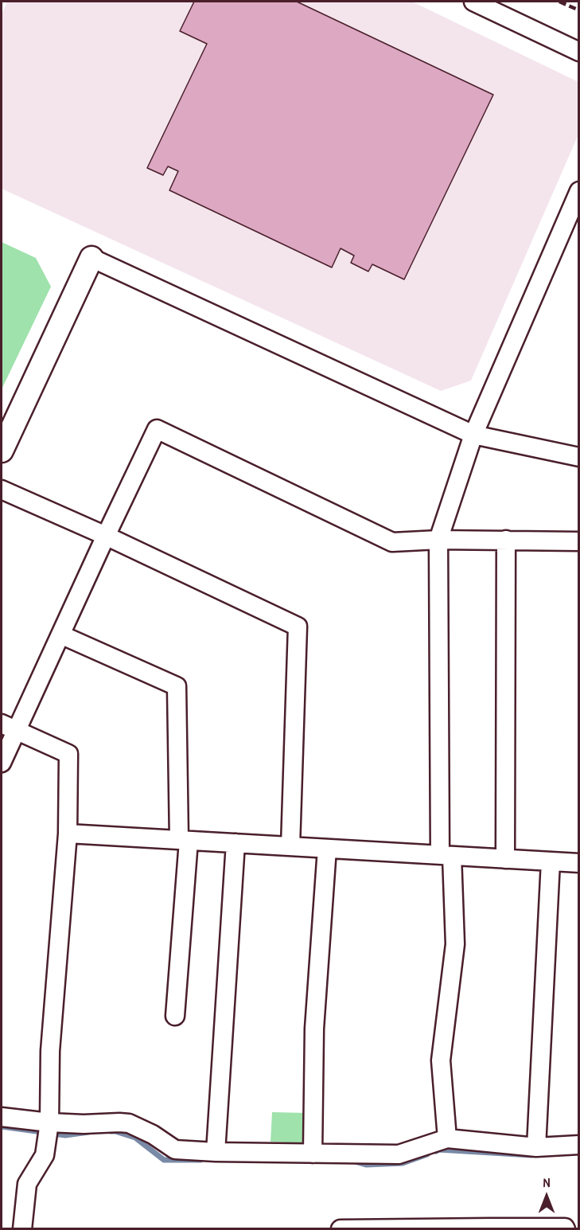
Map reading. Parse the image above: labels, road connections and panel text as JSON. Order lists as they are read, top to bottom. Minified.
{"north":"top"}
